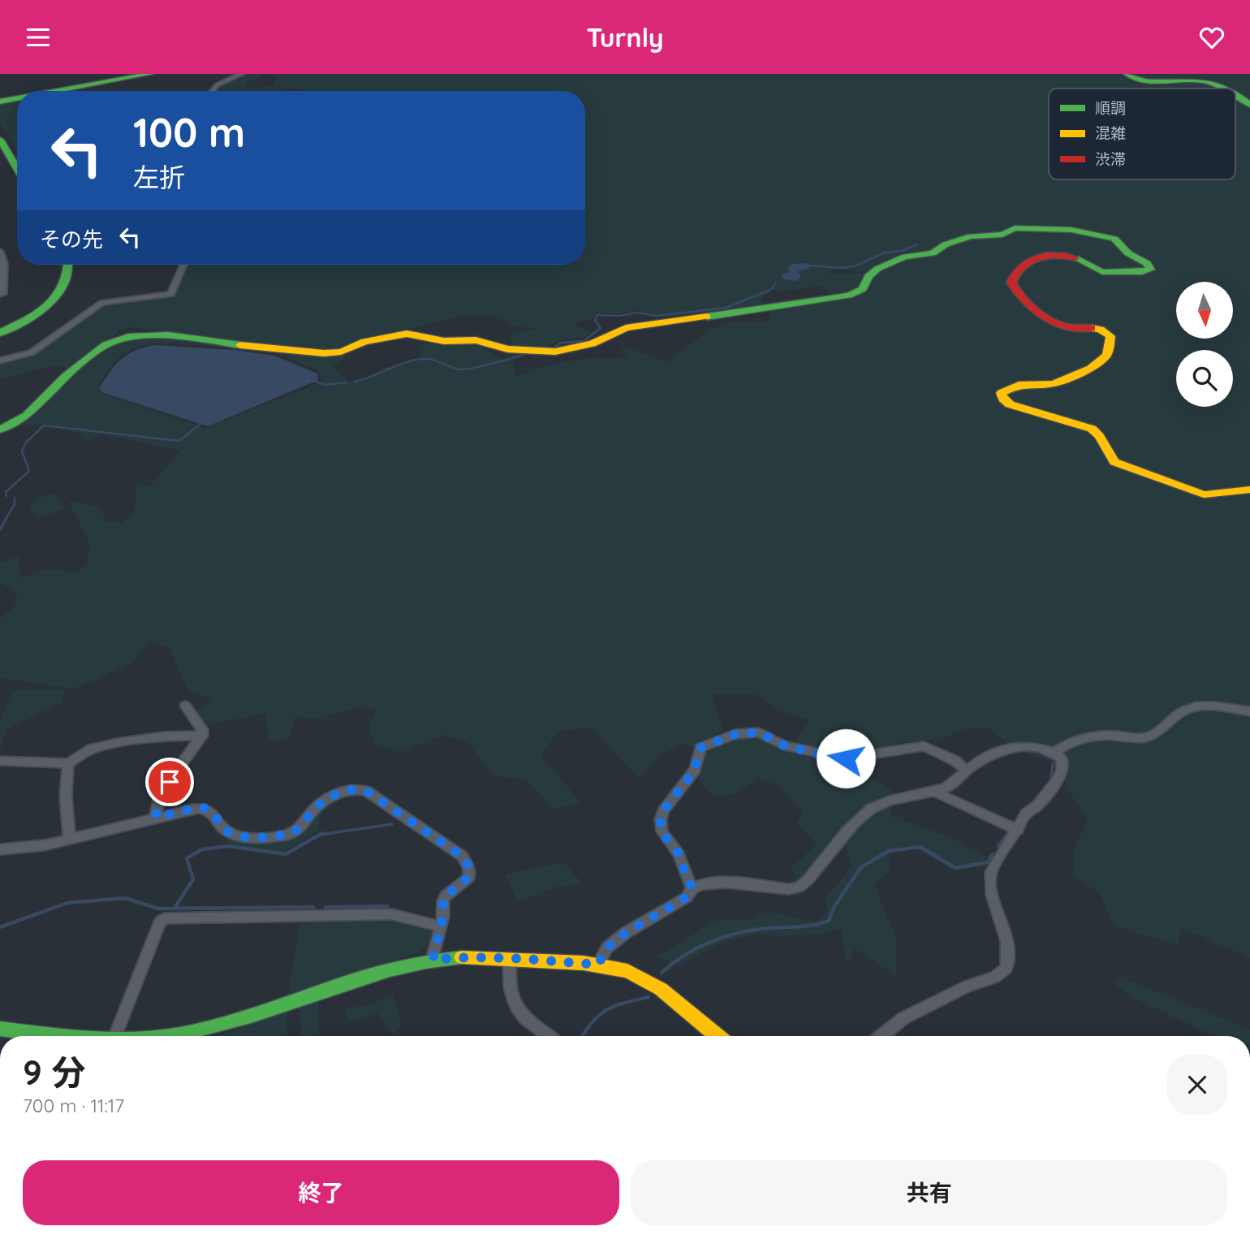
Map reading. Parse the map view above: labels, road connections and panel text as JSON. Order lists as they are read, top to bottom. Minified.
{"legend":["順調","混雑","渋滞"],"north":"bottom","page":{"header":"Turnly","turn":["100 m","左折"],"then":"その先","heading":["9 分","700 m · 11:17"],"buttons":["終了","共有"]}}
